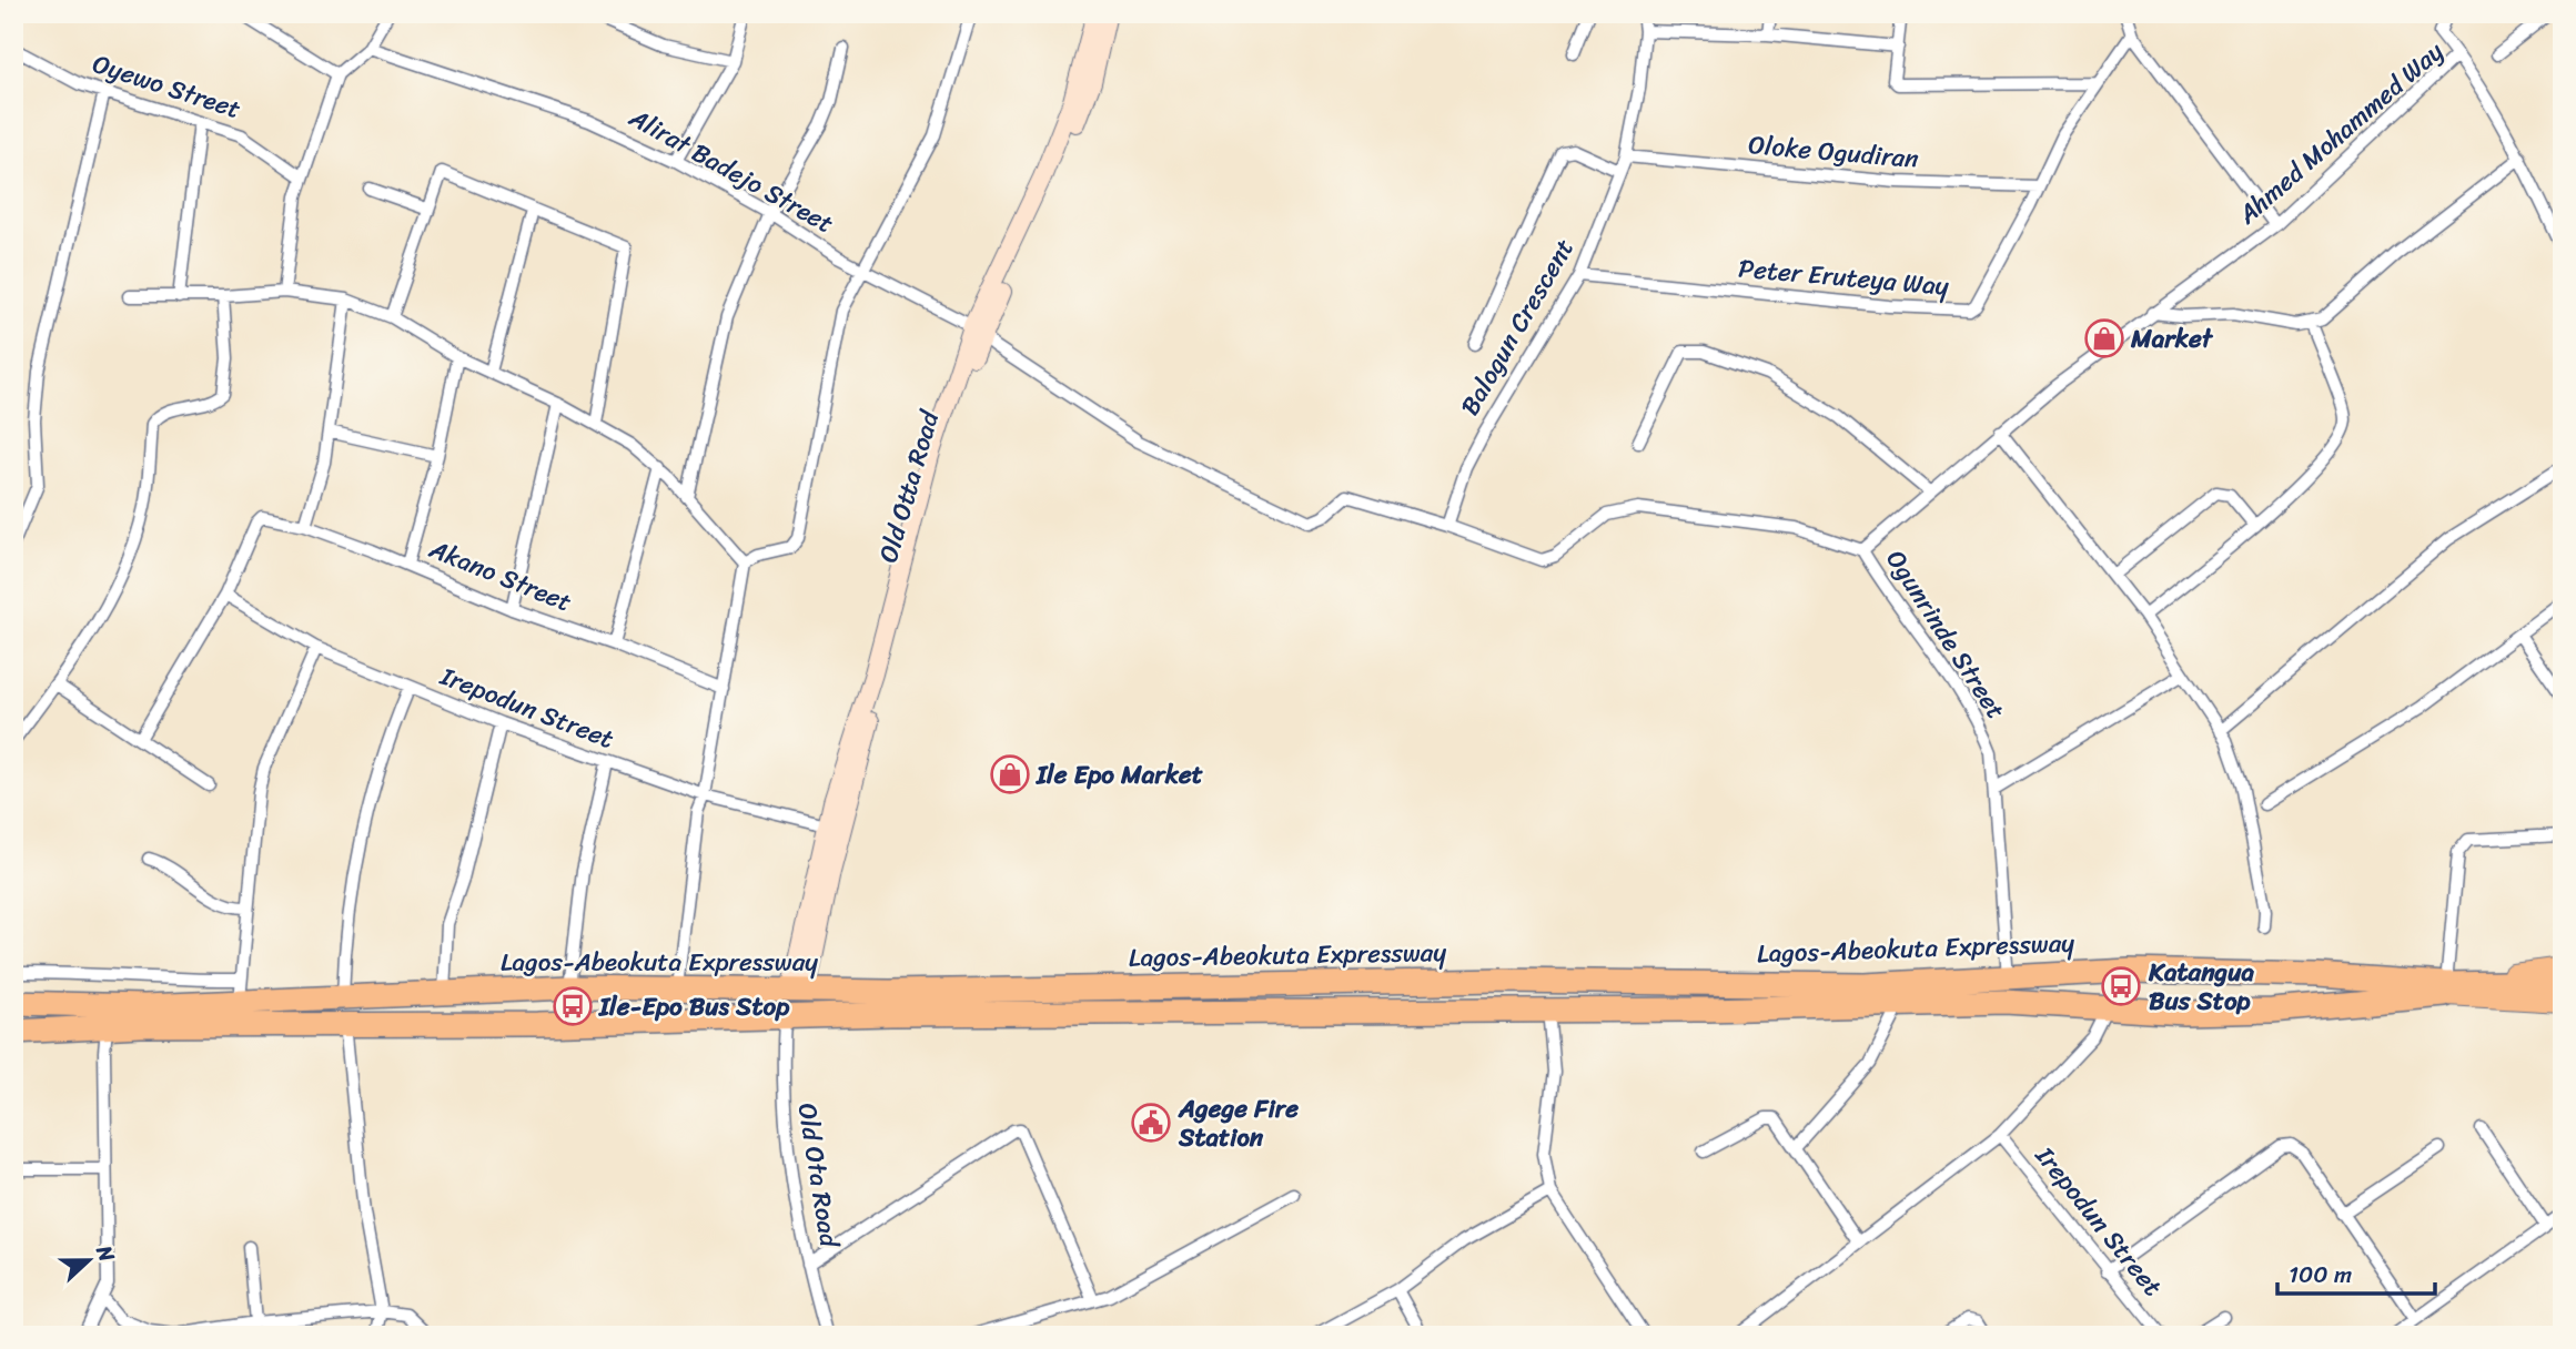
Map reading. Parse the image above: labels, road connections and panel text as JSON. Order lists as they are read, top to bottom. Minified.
{"streets":{"highway":["Lagos-Abeokuta Expressway"],"main road":["Old Otta Road"],"street":["Oyewo Street","Ahmed Mohammed Way","Oloke Ogudiran","Alirat Badejo Street","Peter Eruteya Way","Balogun Crescent","Akano Street","Ogunrinde Street","Irepodun Street","Old Ota Road"]},"crossings":[["Ahmed Mohammed Way","Ogunrinde Street"],["Oloke Ogudiran","Peter Eruteya Way"],["Oloke Ogudiran","Balogun Crescent"],["Alirat Badejo Street","Balogun Crescent"],["Alirat Badejo Street","Old Otta Road"],["Peter Eruteya Way","Balogun Crescent"],["Old Otta Road","Lagos-Abeokuta Expressway"],["Akano Street","Irepodun Street"],["Ogunrinde Street","Lagos-Abeokuta Expressway"],["Lagos-Abeokuta Expressway","Old Ota Road"]],"places":{"shop":["Market","Ile Epo Market"],"bus stop":["Katangua Bus Stop","Ile-Epo Bus Stop"],"public building":["Agege Fire Station"]},"scale_bar":"100 m","north":"right"}
